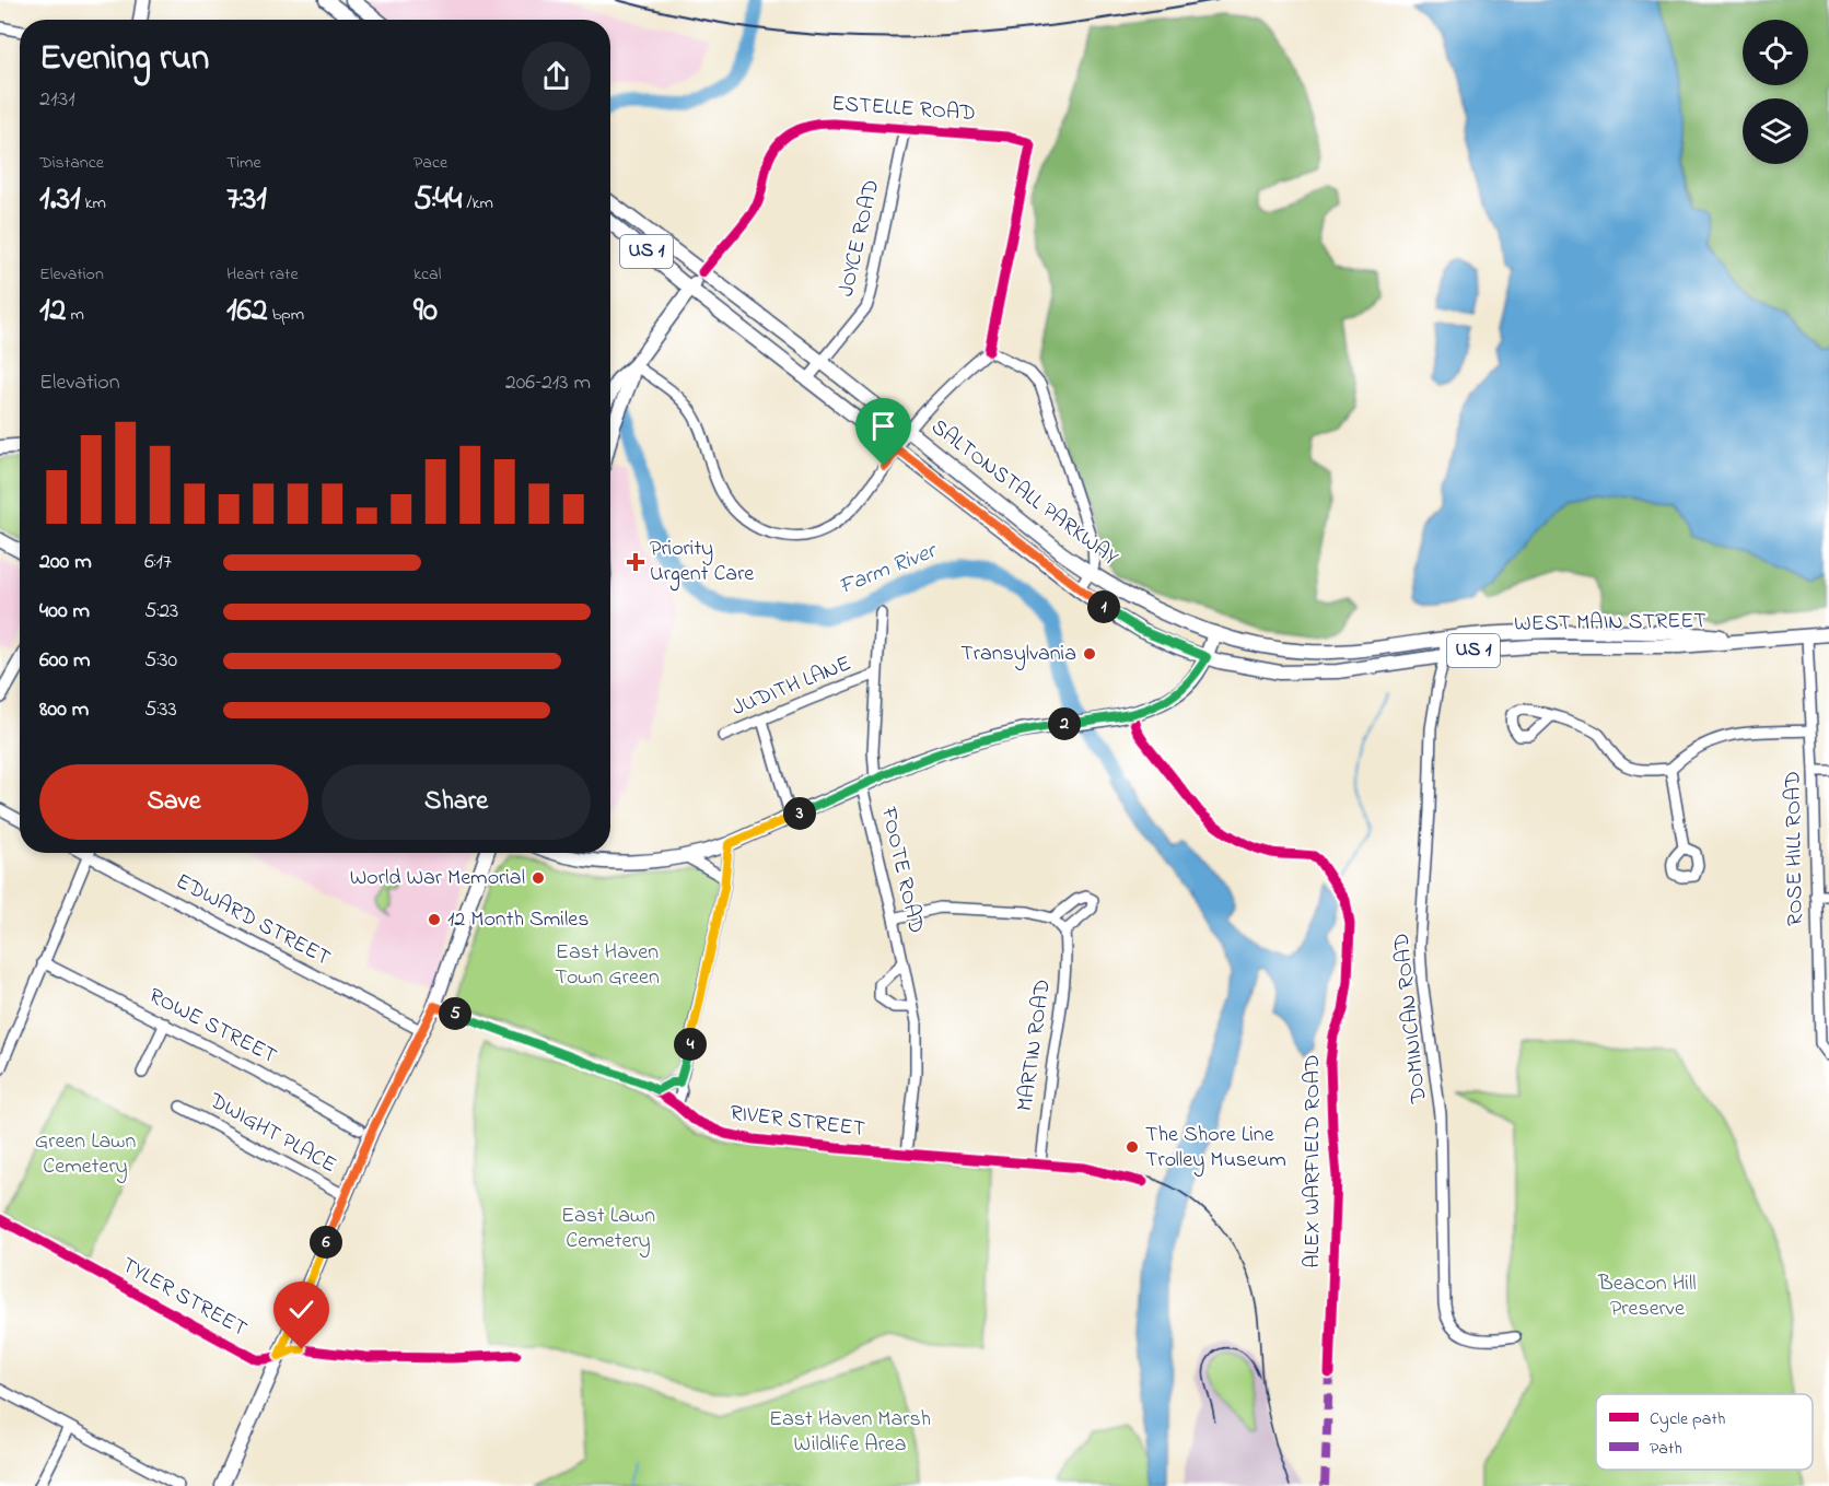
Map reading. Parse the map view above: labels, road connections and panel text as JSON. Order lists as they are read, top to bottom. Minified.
{"streets":{"main road":["US 1","SALTONSTALL PARKWAY","WEST MAIN STREET"],"street":["ESTELLE ROAD","JOYCE ROAD","JUDITH LANE","ROSE HILL ROAD","FOOTE ROAD","EDWARD STREET","DOMINICAN ROAD","ROWE STREET","MARTIN ROAD","RIVER STREET","DWIGHT PLACE","ALEX WARFIELD ROAD","TYLER STREET"]},"crossings":[["ESTELLE ROAD","JOYCE ROAD"],["ESTELLE ROAD","SALTONSTALL PARKWAY"],["JOYCE ROAD","SALTONSTALL PARKWAY"],["SALTONSTALL PARKWAY","WEST MAIN STREET"],["WEST MAIN STREET","ROSE HILL ROAD"],["WEST MAIN STREET","DOMINICAN ROAD"],["FOOTE ROAD","RIVER STREET"],["MARTIN ROAD","RIVER STREET"]],"water":["Farm River"],"parks":["East Haven Town Green","Green Lawn Cemetery","East Lawn Cemetery","Beacon Hill Preserve","East Haven Marsh Wildlife Area"],"places":{"health":["Priority Urgent Care"],"other":["Transylvania","World War Memorial","12 Month Smiles","The Shore Line Trolley Museum"]},"legend":["Cycle path","Path"],"page":{"heading":["Evening run","21:31"],"stats":[["Distance","1.31 km"],["Time","7:31"],["Pace","5:44 /km"],["Elevation","12 m"],["Heart rate","162 bpm"],["kcal","90"]],"chart":["Elevation","206–213 m"],"list":[{"name":"200 m","note":"6:17"},{"name":"400 m","note":"5:23"},{"name":"600 m","note":"5:30"},{"name":"800 m","note":"5:33"}],"pins":["1","2","3","5","4","6"],"buttons":["Save","Share"]}}
